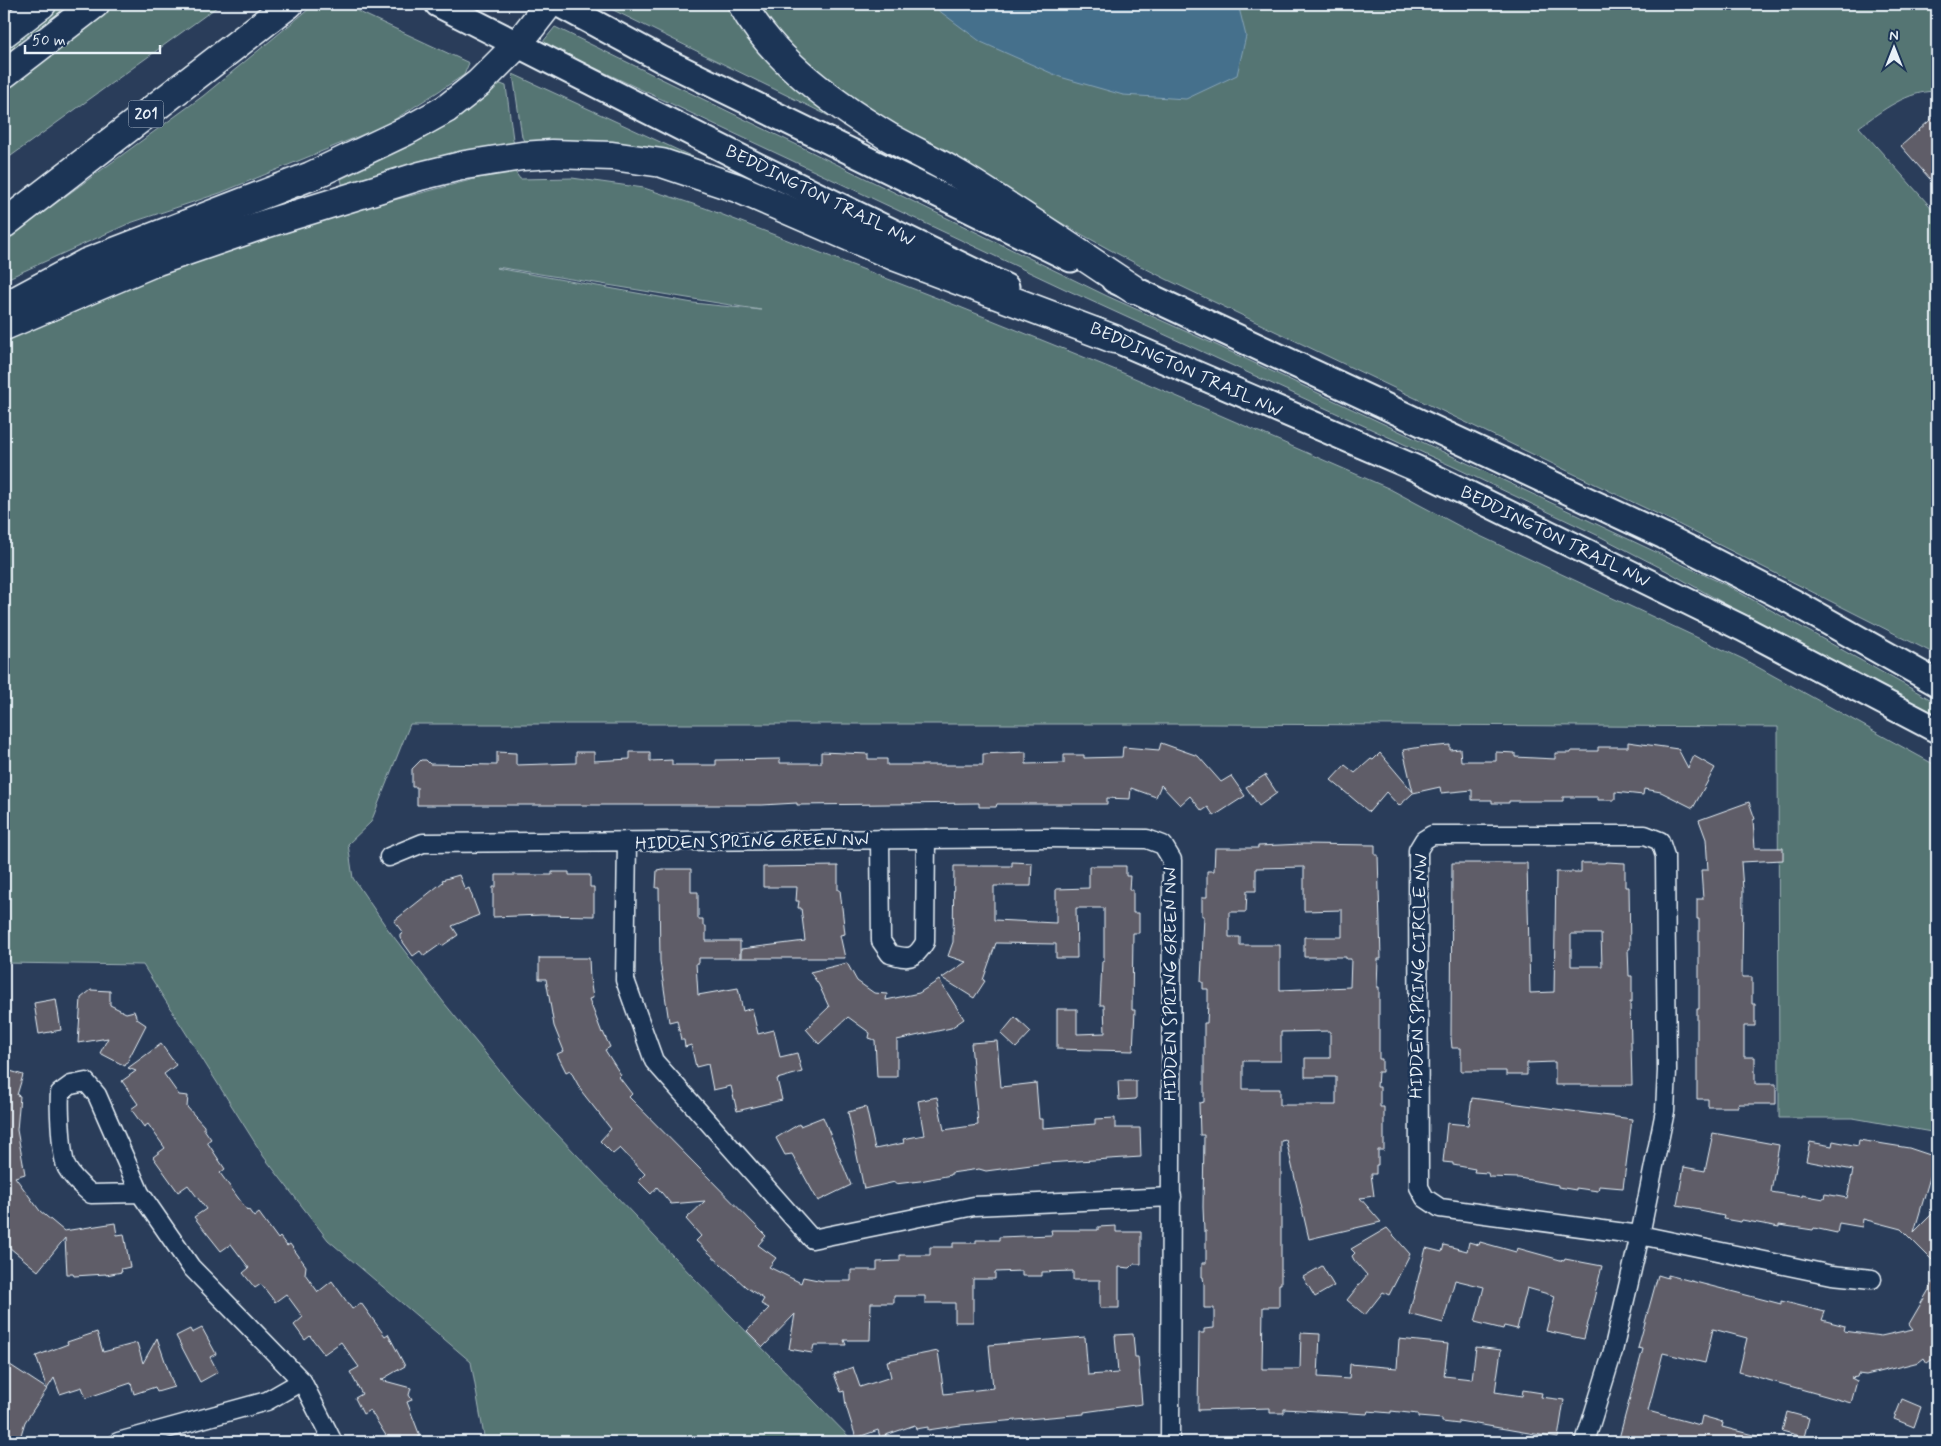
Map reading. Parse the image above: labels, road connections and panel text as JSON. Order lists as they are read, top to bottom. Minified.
{"streets":{"highway":["201"],"main road":["BEDDINGTON TRAIL NW"],"street":["HIDDEN SPRING GREEN NW","HIDDEN SPRING CIRCLE NW"]},"scale_bar":"50 m","north":"top"}
